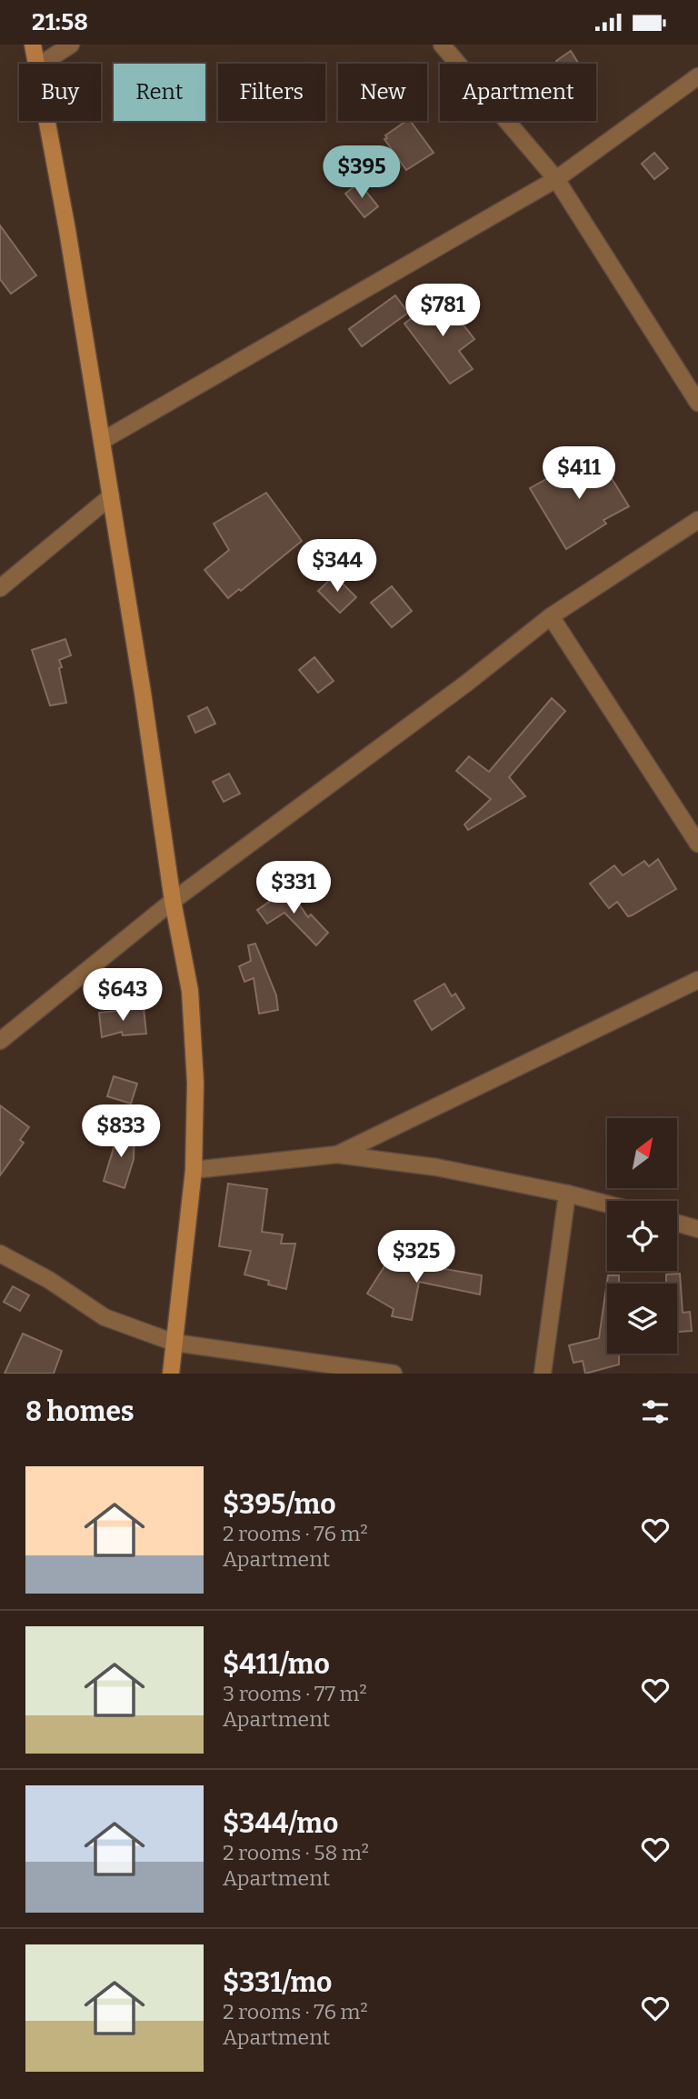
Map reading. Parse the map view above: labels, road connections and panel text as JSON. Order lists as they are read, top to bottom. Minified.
{"north":"top right","page":{"status":"21:58","chip":["Buy","Rent","Filters","New","Apartment"],"price":["$395","$781","$411","$344","$331","$643","$833","$325"],"heading":"8 homes","list":[{"name":"$395/mo","note":"2 rooms · 76 m² · Apartment"},{"name":"$411/mo","note":"3 rooms · 77 m² · Apartment"},{"name":"$344/mo","note":"2 rooms · 58 m² · Apartment"},{"name":"$331/mo","note":"2 rooms · 76 m² · Apartment"}]}}
